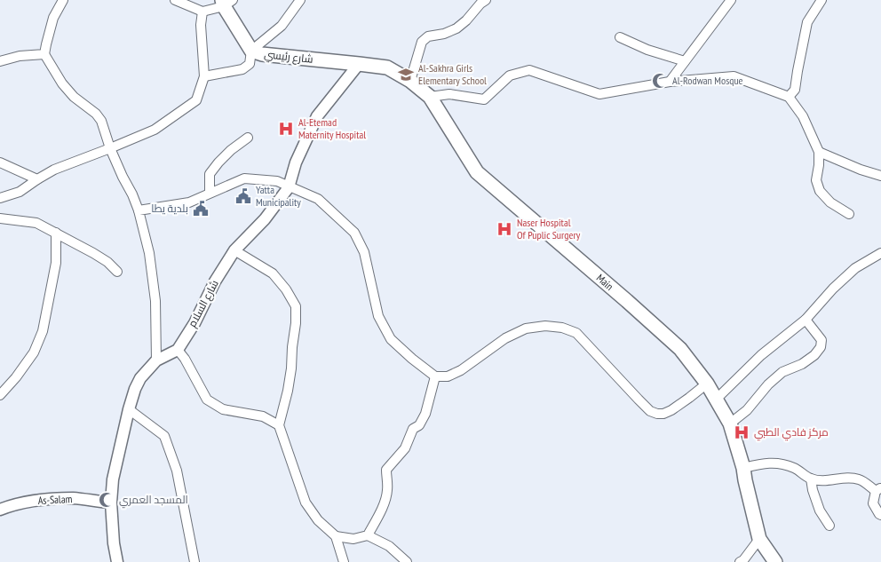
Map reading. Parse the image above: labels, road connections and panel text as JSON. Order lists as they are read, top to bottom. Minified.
{"streets":{"main road":["شارع رئيسي","Main"],"street":["شارع السلام","As-Salam"]},"crossings":[["شارع رئيسي","Main"],["شارع رئيسي","شارع السلام"],["Main","شارع السلام"]],"places":{"school or university":["Al-Sakhra Girls Elementary School"],"mosque":["Al-Rodwan Mosque","المسجد العمري"],"hospital":["Al-Etemad Maternity Hospital","Naser Hospital Of Puplic Surgery","مركز فادي الطبي"],"public building":["Yatta Municipality","بلدية يطا"]}}
